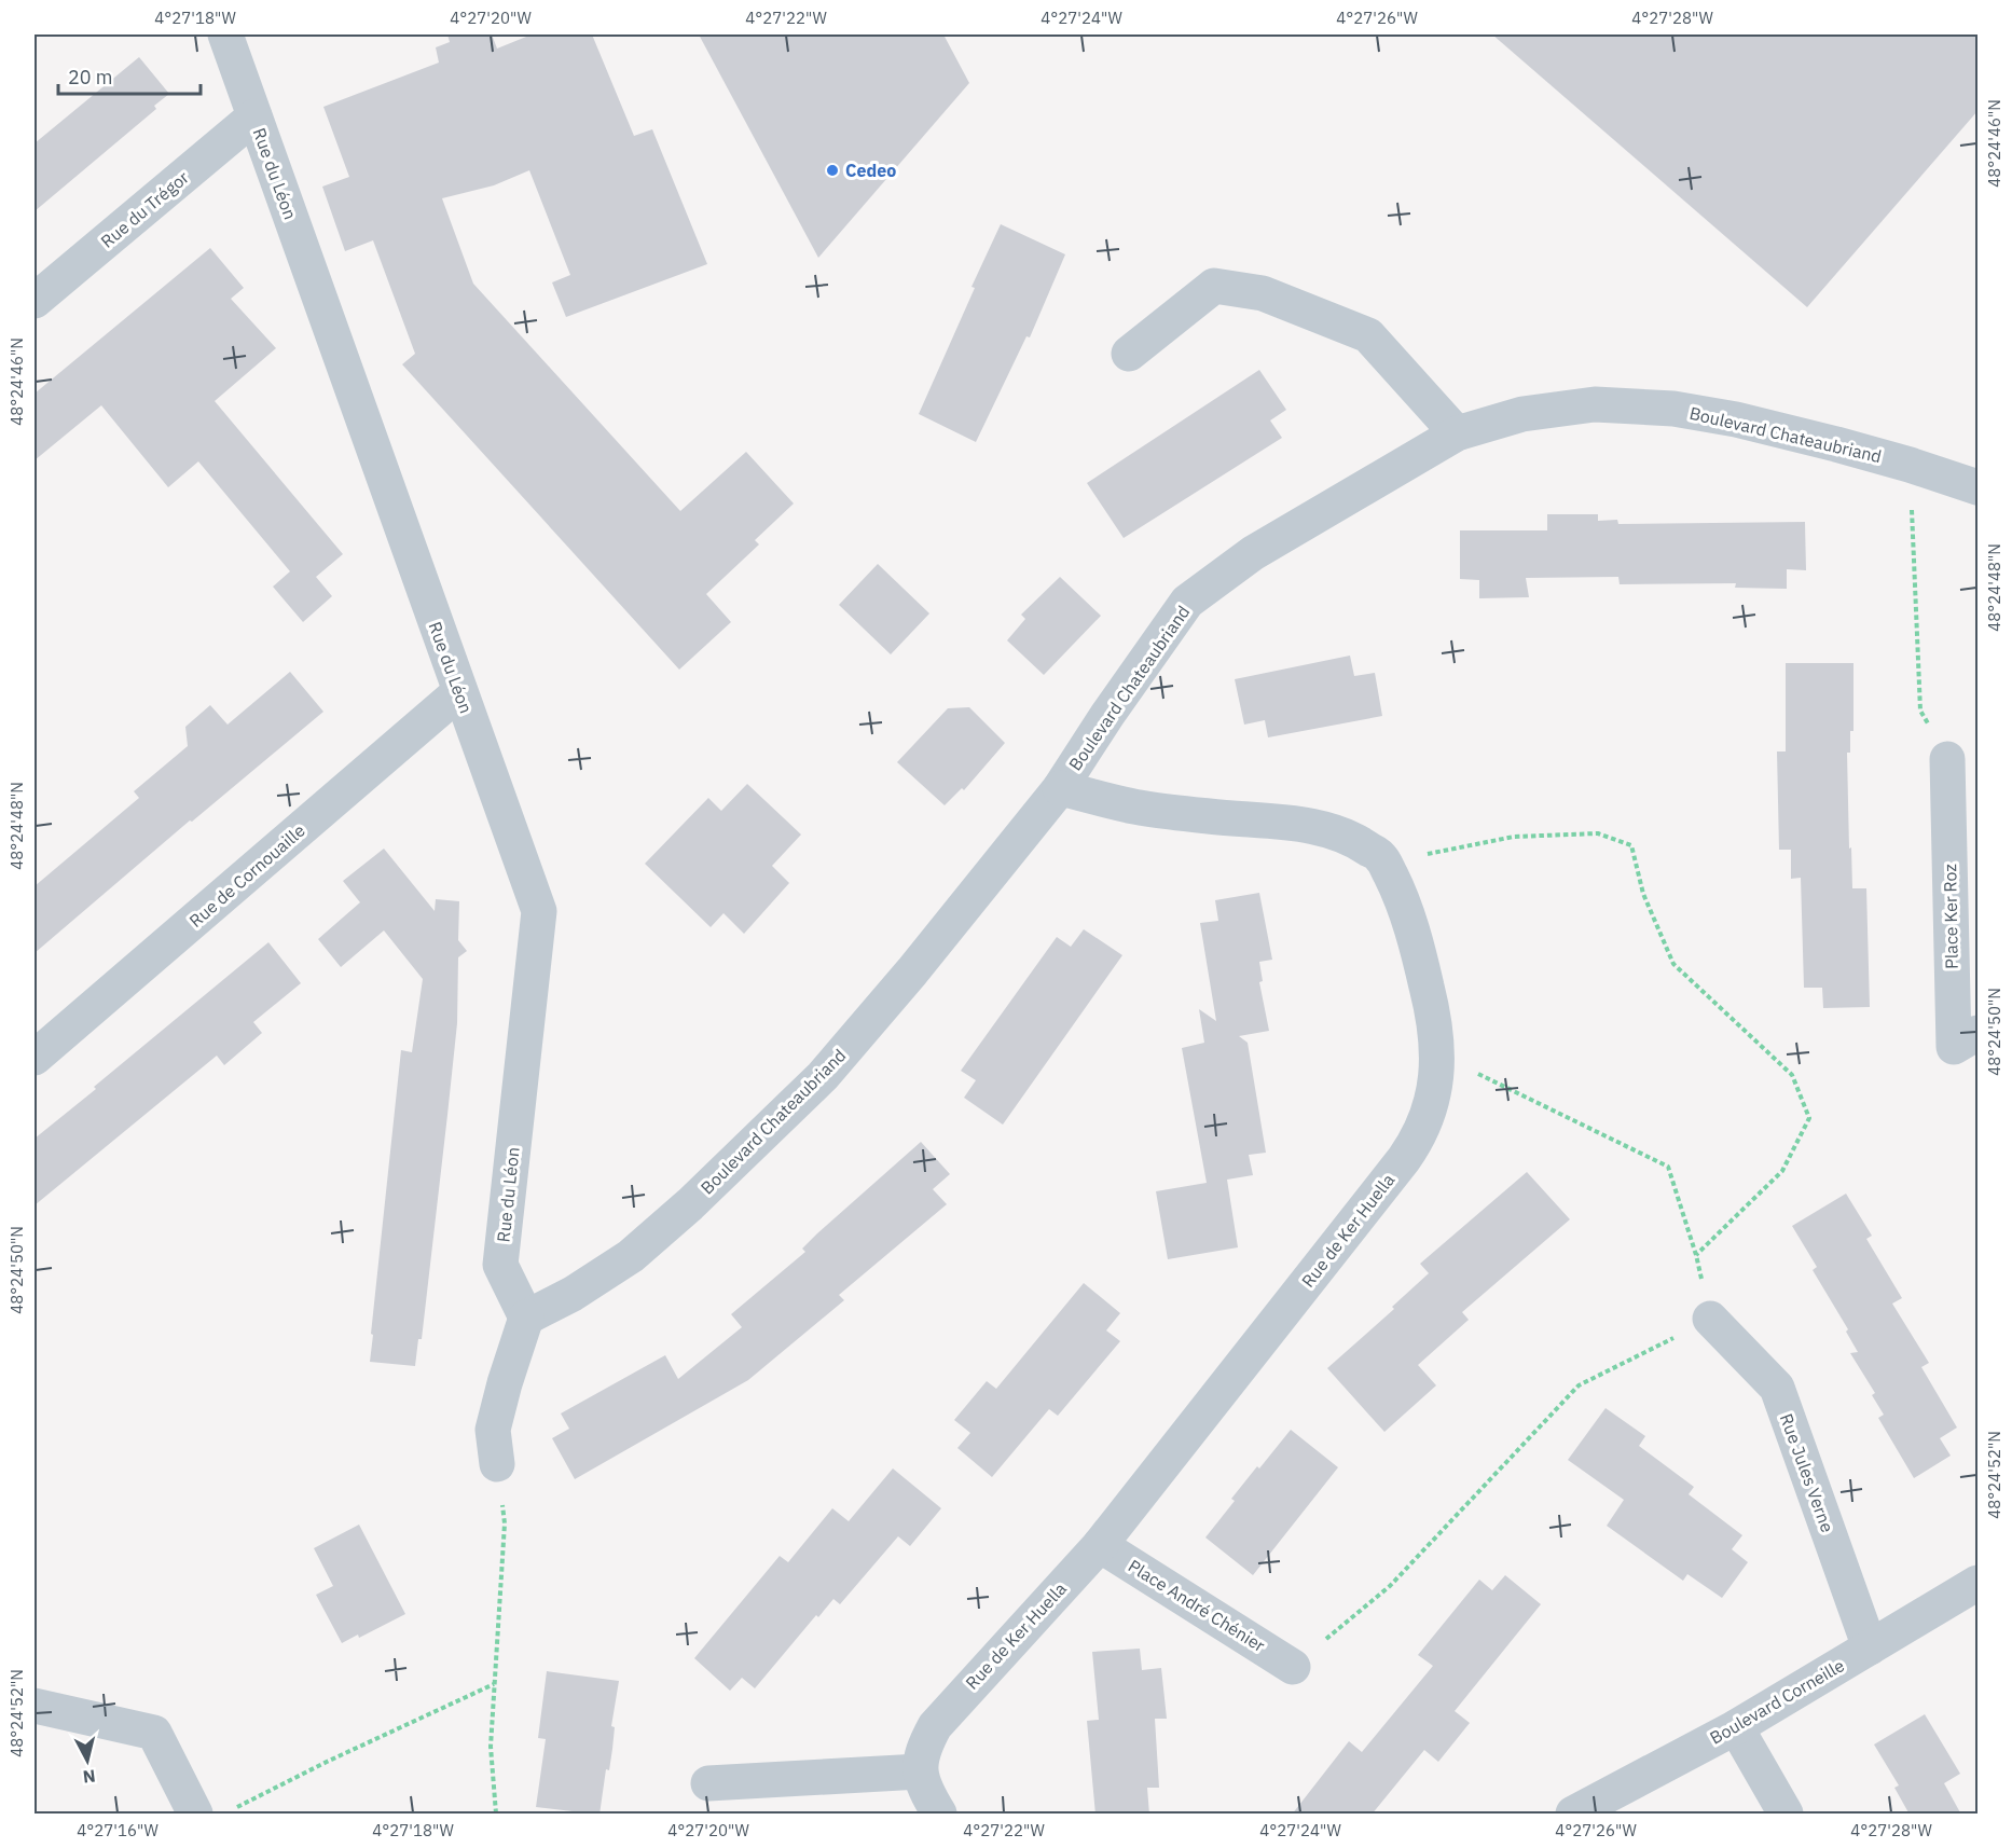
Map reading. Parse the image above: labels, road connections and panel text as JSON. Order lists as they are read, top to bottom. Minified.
{"streets":{"street":["Rue du Léon","Rue du Trégor","Boulevard Chateaubriand","Rue de Cornouaille","Place Ker Roz","Rue de Ker Huella","Rue Jules Verne","Place André Chénier","Boulevard Corneille"]},"crossings":[["Rue du Léon","Rue du Trégor"],["Rue du Léon","Boulevard Chateaubriand"],["Rue du Léon","Rue de Cornouaille"],["Boulevard Chateaubriand","Rue de Ker Huella"],["Rue de Ker Huella","Place André Chénier"],["Rue Jules Verne","Boulevard Corneille"]],"places":["Cedeo"],"scale_bar":"20 m","north":"bottom","coordinates":["4°27'18\"W","4°27'20\"W","4°27'22\"W","4°27'24\"W","4°27'26\"W","4°27'28\"W","48°24'46\"N","48°24'48\"N","48°24'50\"N","48°24'52\"N","4°27'16\"W"]}
